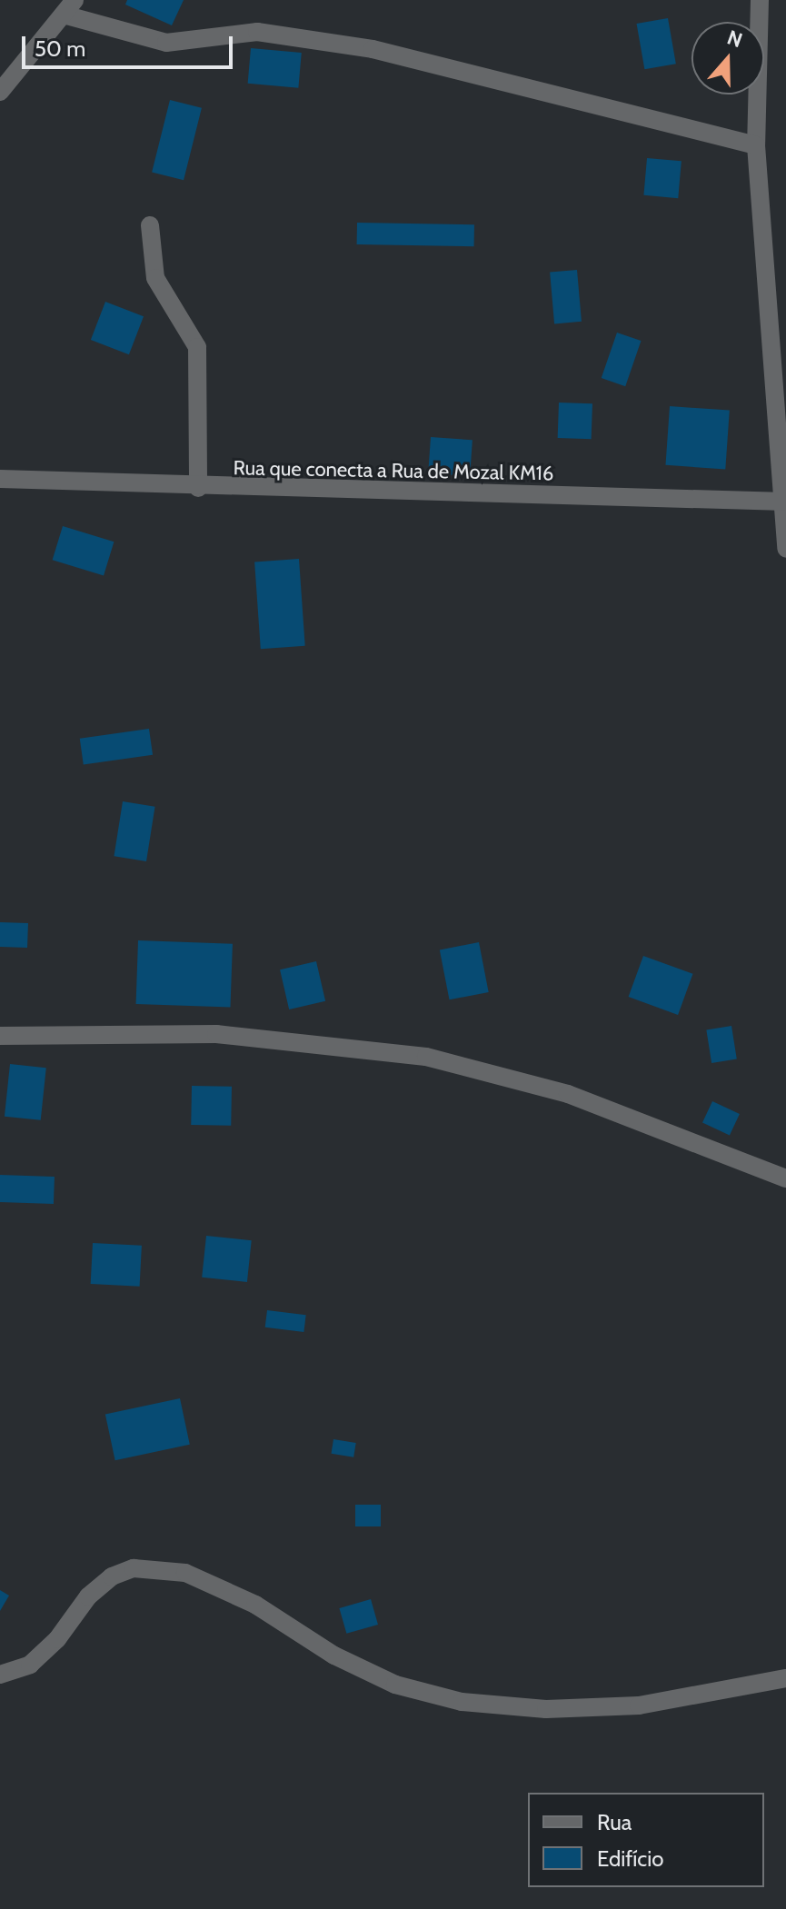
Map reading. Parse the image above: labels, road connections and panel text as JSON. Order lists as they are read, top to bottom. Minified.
{"streets":{"street":["Rua que conecta a Rua de Mozal KM16"]},"legend":["Rua","Edifício"],"scale_bar":"50 m","north":"top"}
